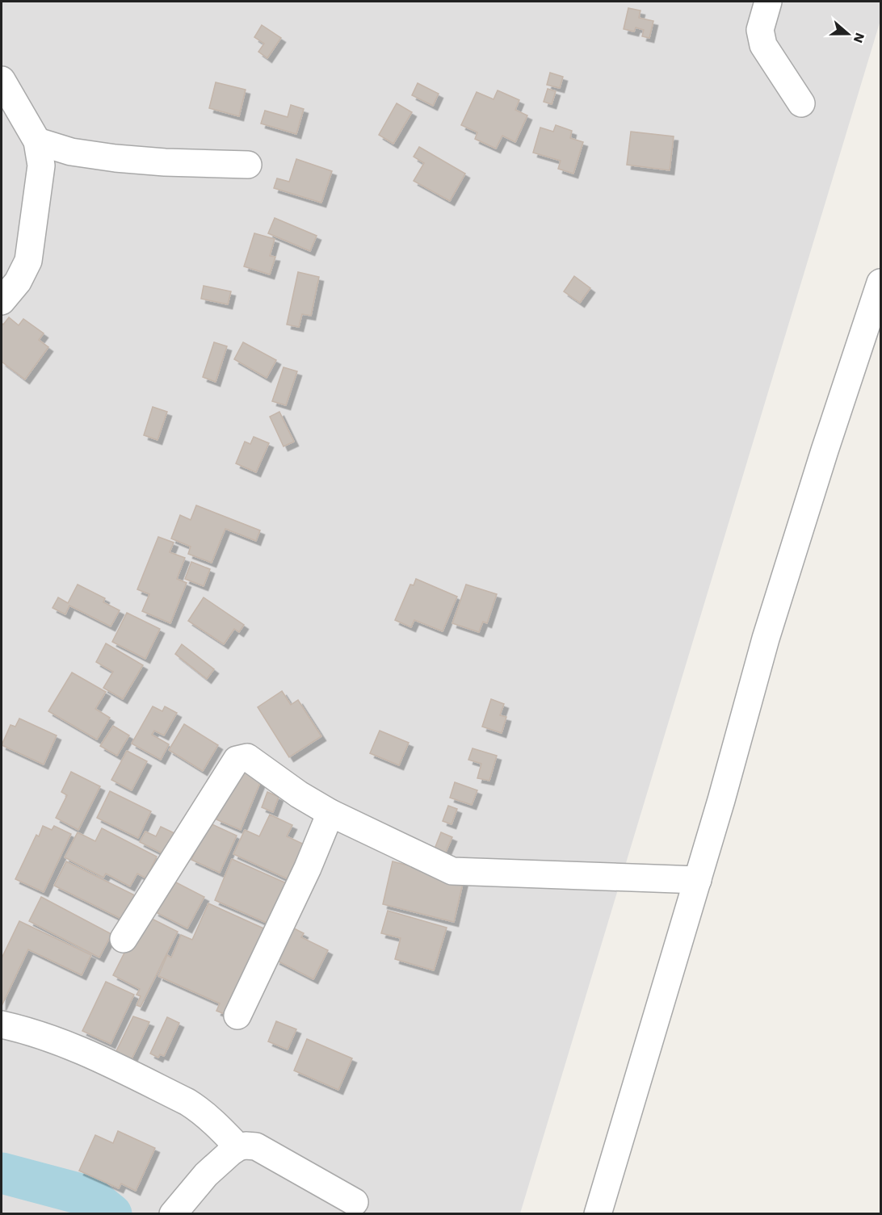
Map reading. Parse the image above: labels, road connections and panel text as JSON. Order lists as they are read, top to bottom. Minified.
{"north":"right"}
